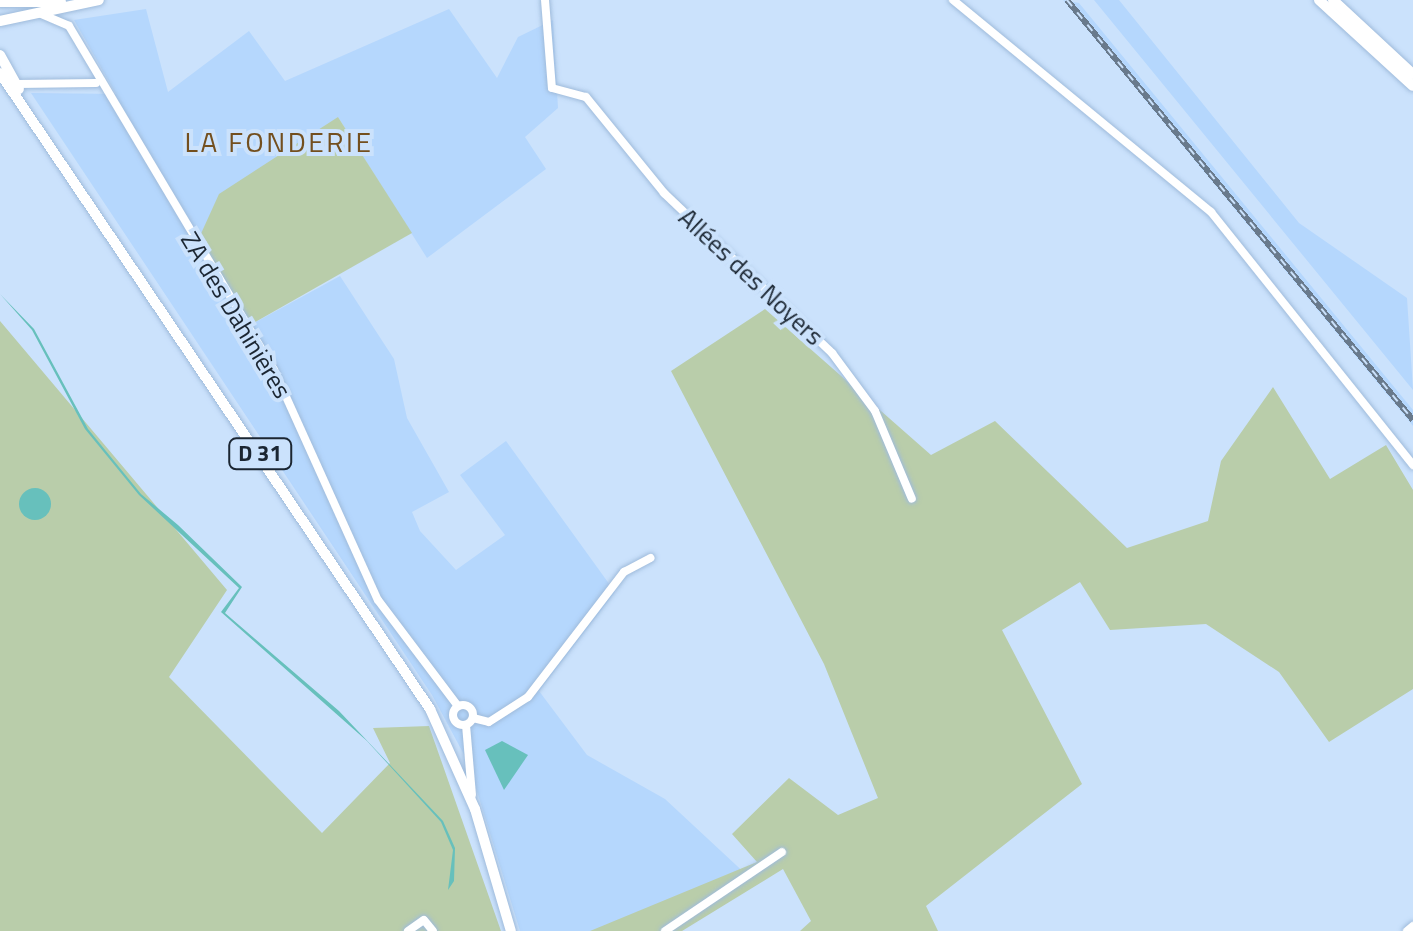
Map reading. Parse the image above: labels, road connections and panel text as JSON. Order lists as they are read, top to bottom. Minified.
{"streets":{"main road":["D 31"],"street":["Allées des Noyers","ZA des Dahinières"]},"districts":["LA FONDERIE"]}
